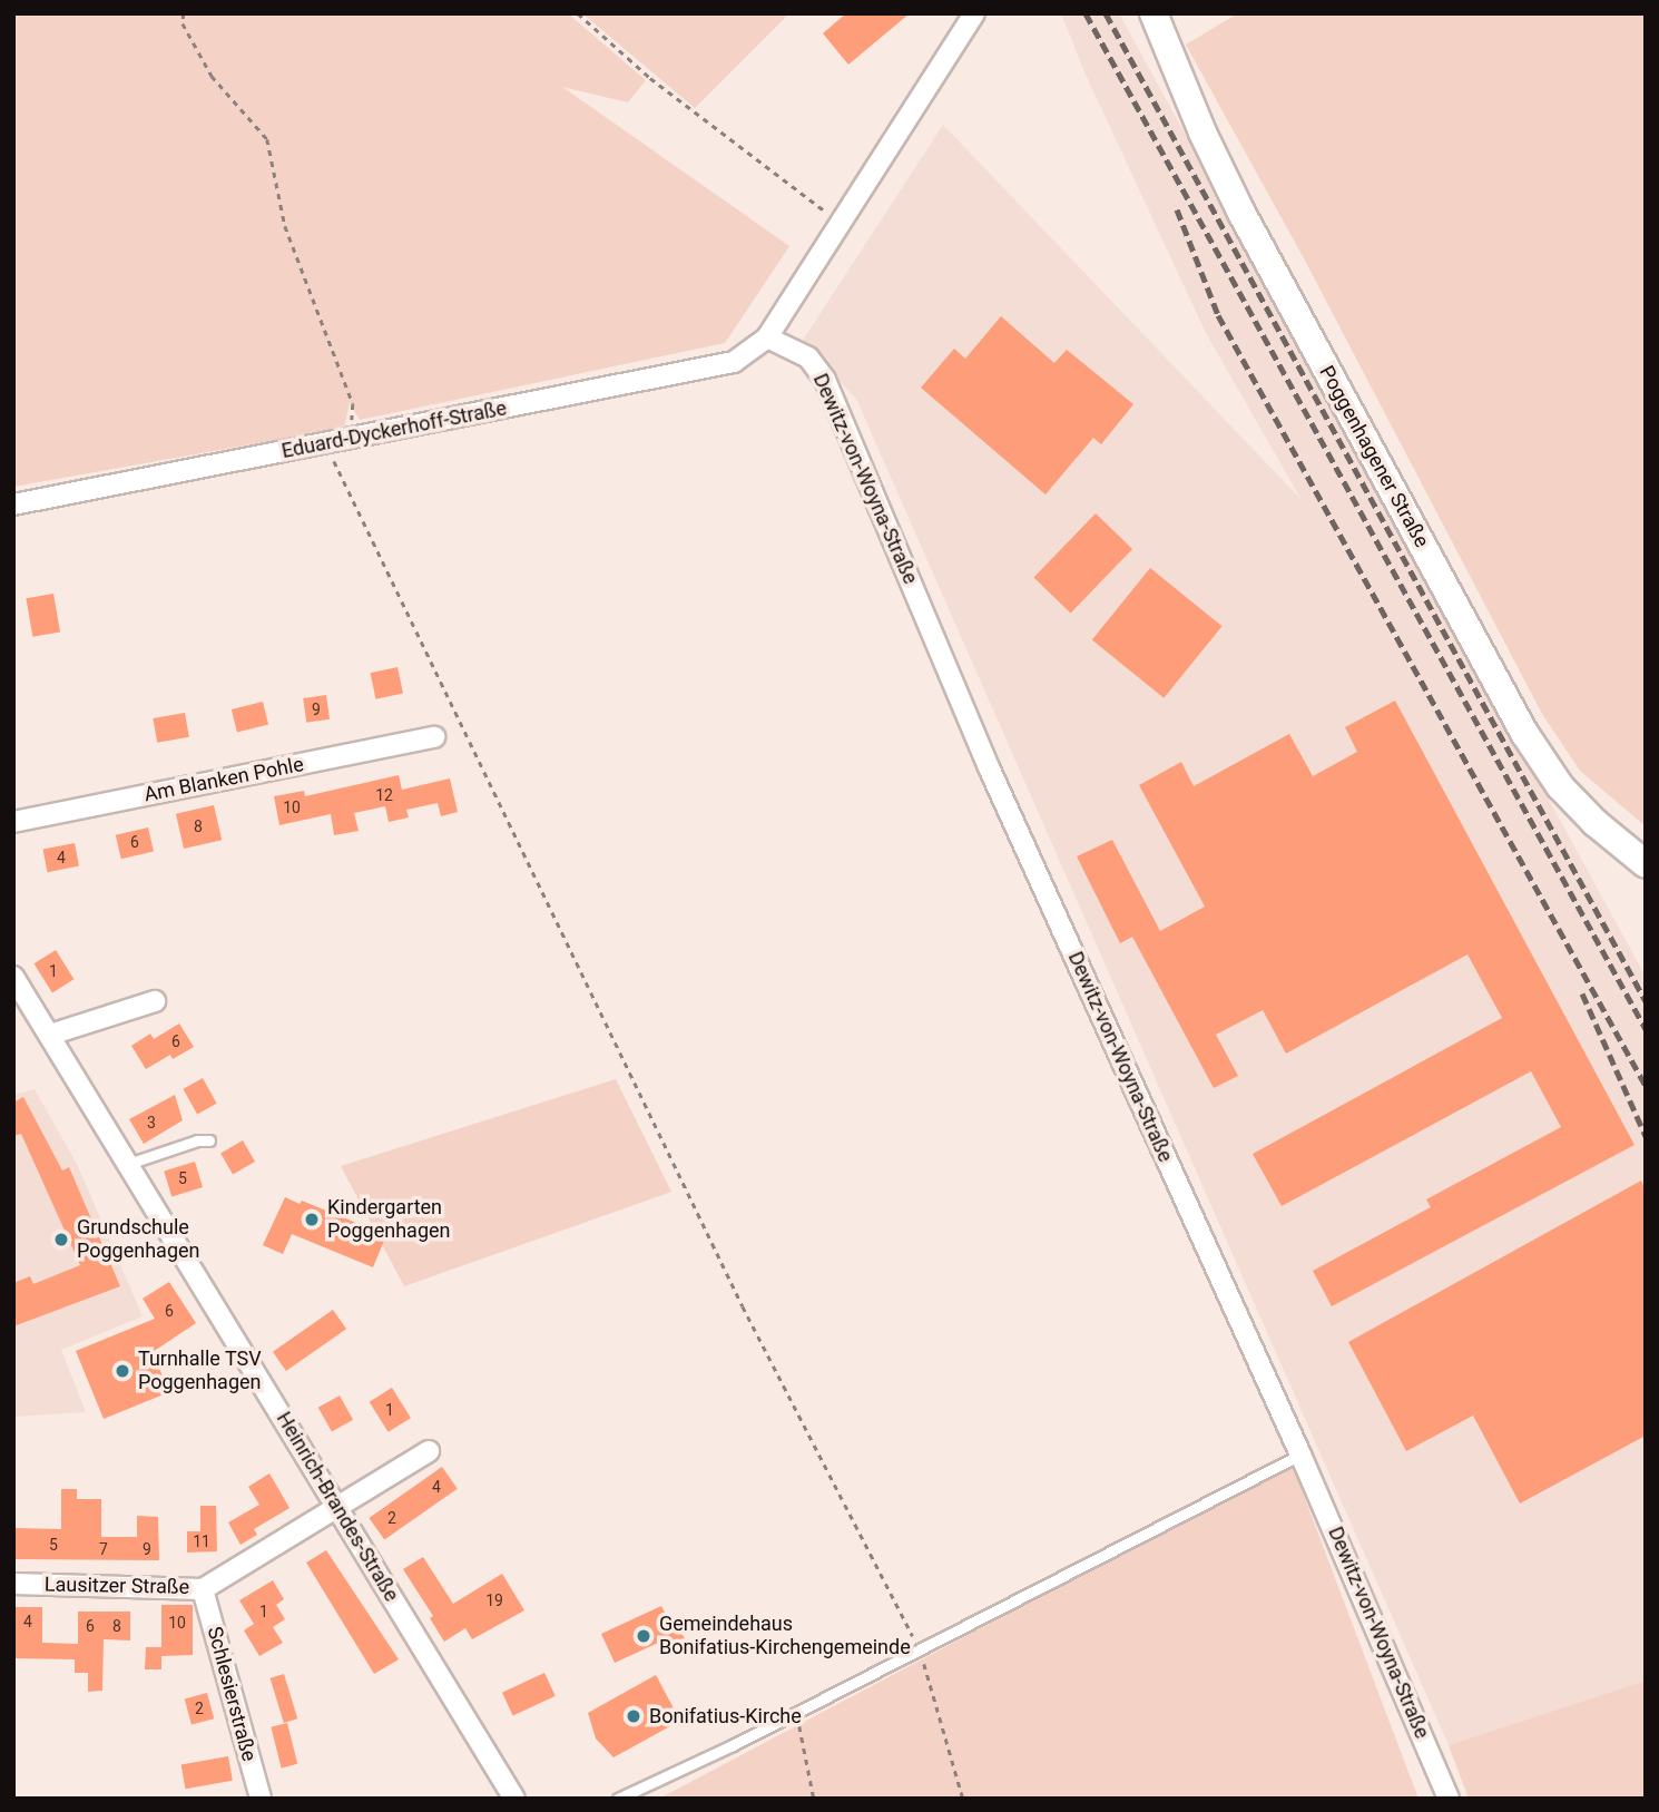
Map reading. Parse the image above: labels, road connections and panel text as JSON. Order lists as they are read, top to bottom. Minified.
{"streets":{"street":["Eduard-Dyckerhoff-Straße","Poggenhagener Straße","Dewitz-von-Woyna-Straße","Am Blanken Pohle","Heinrich-Brandes-Straße","Lausitzer Straße","Schlesierstraße"]},"crossings":[["Eduard-Dyckerhoff-Straße","Dewitz-von-Woyna-Straße"],["Heinrich-Brandes-Straße","Lausitzer Straße"],["Lausitzer Straße","Schlesierstraße"]],"places":["Kindergarten Poggenhagen","Grundschule Poggenhagen","Turnhalle TSV Poggenhagen","Gemeindehaus Bonifatius-Kirchengemeinde","Bonifatius-Kirche"],"house_numbers":["9","12","10","8","6","4","1","6","3","5","6","1","4","2","11","5","7","9","19","1","4","10","6","8","2"]}
